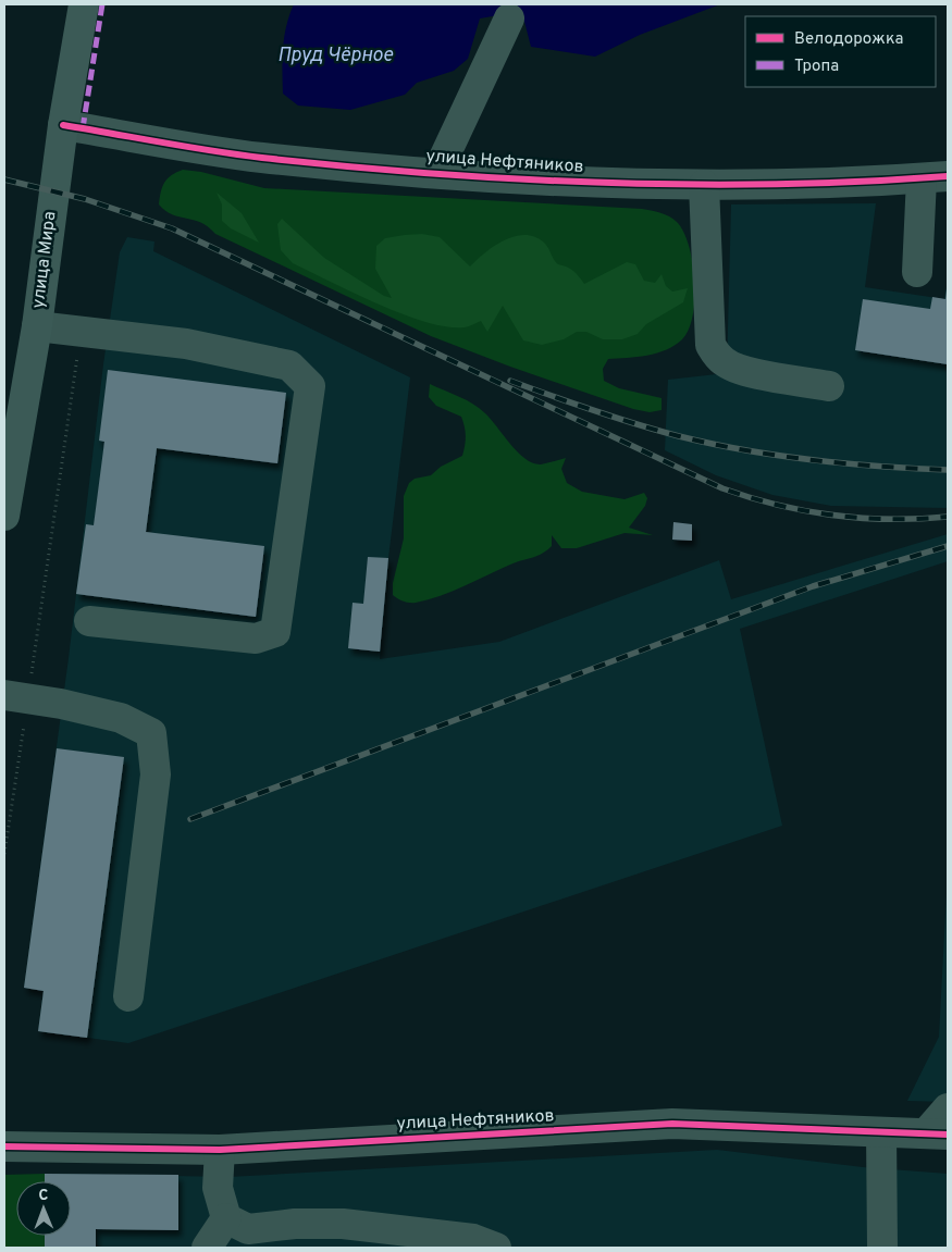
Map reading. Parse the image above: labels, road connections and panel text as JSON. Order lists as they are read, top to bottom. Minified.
{"streets":{"highway":["улица Мира"],"street":["улица Нефтяников"]},"crossings":[["улица Нефтяников","улица Мира"]],"water":["Пруд Чёрное"],"legend":["Велодорожка","Тропа"],"north":"top"}
